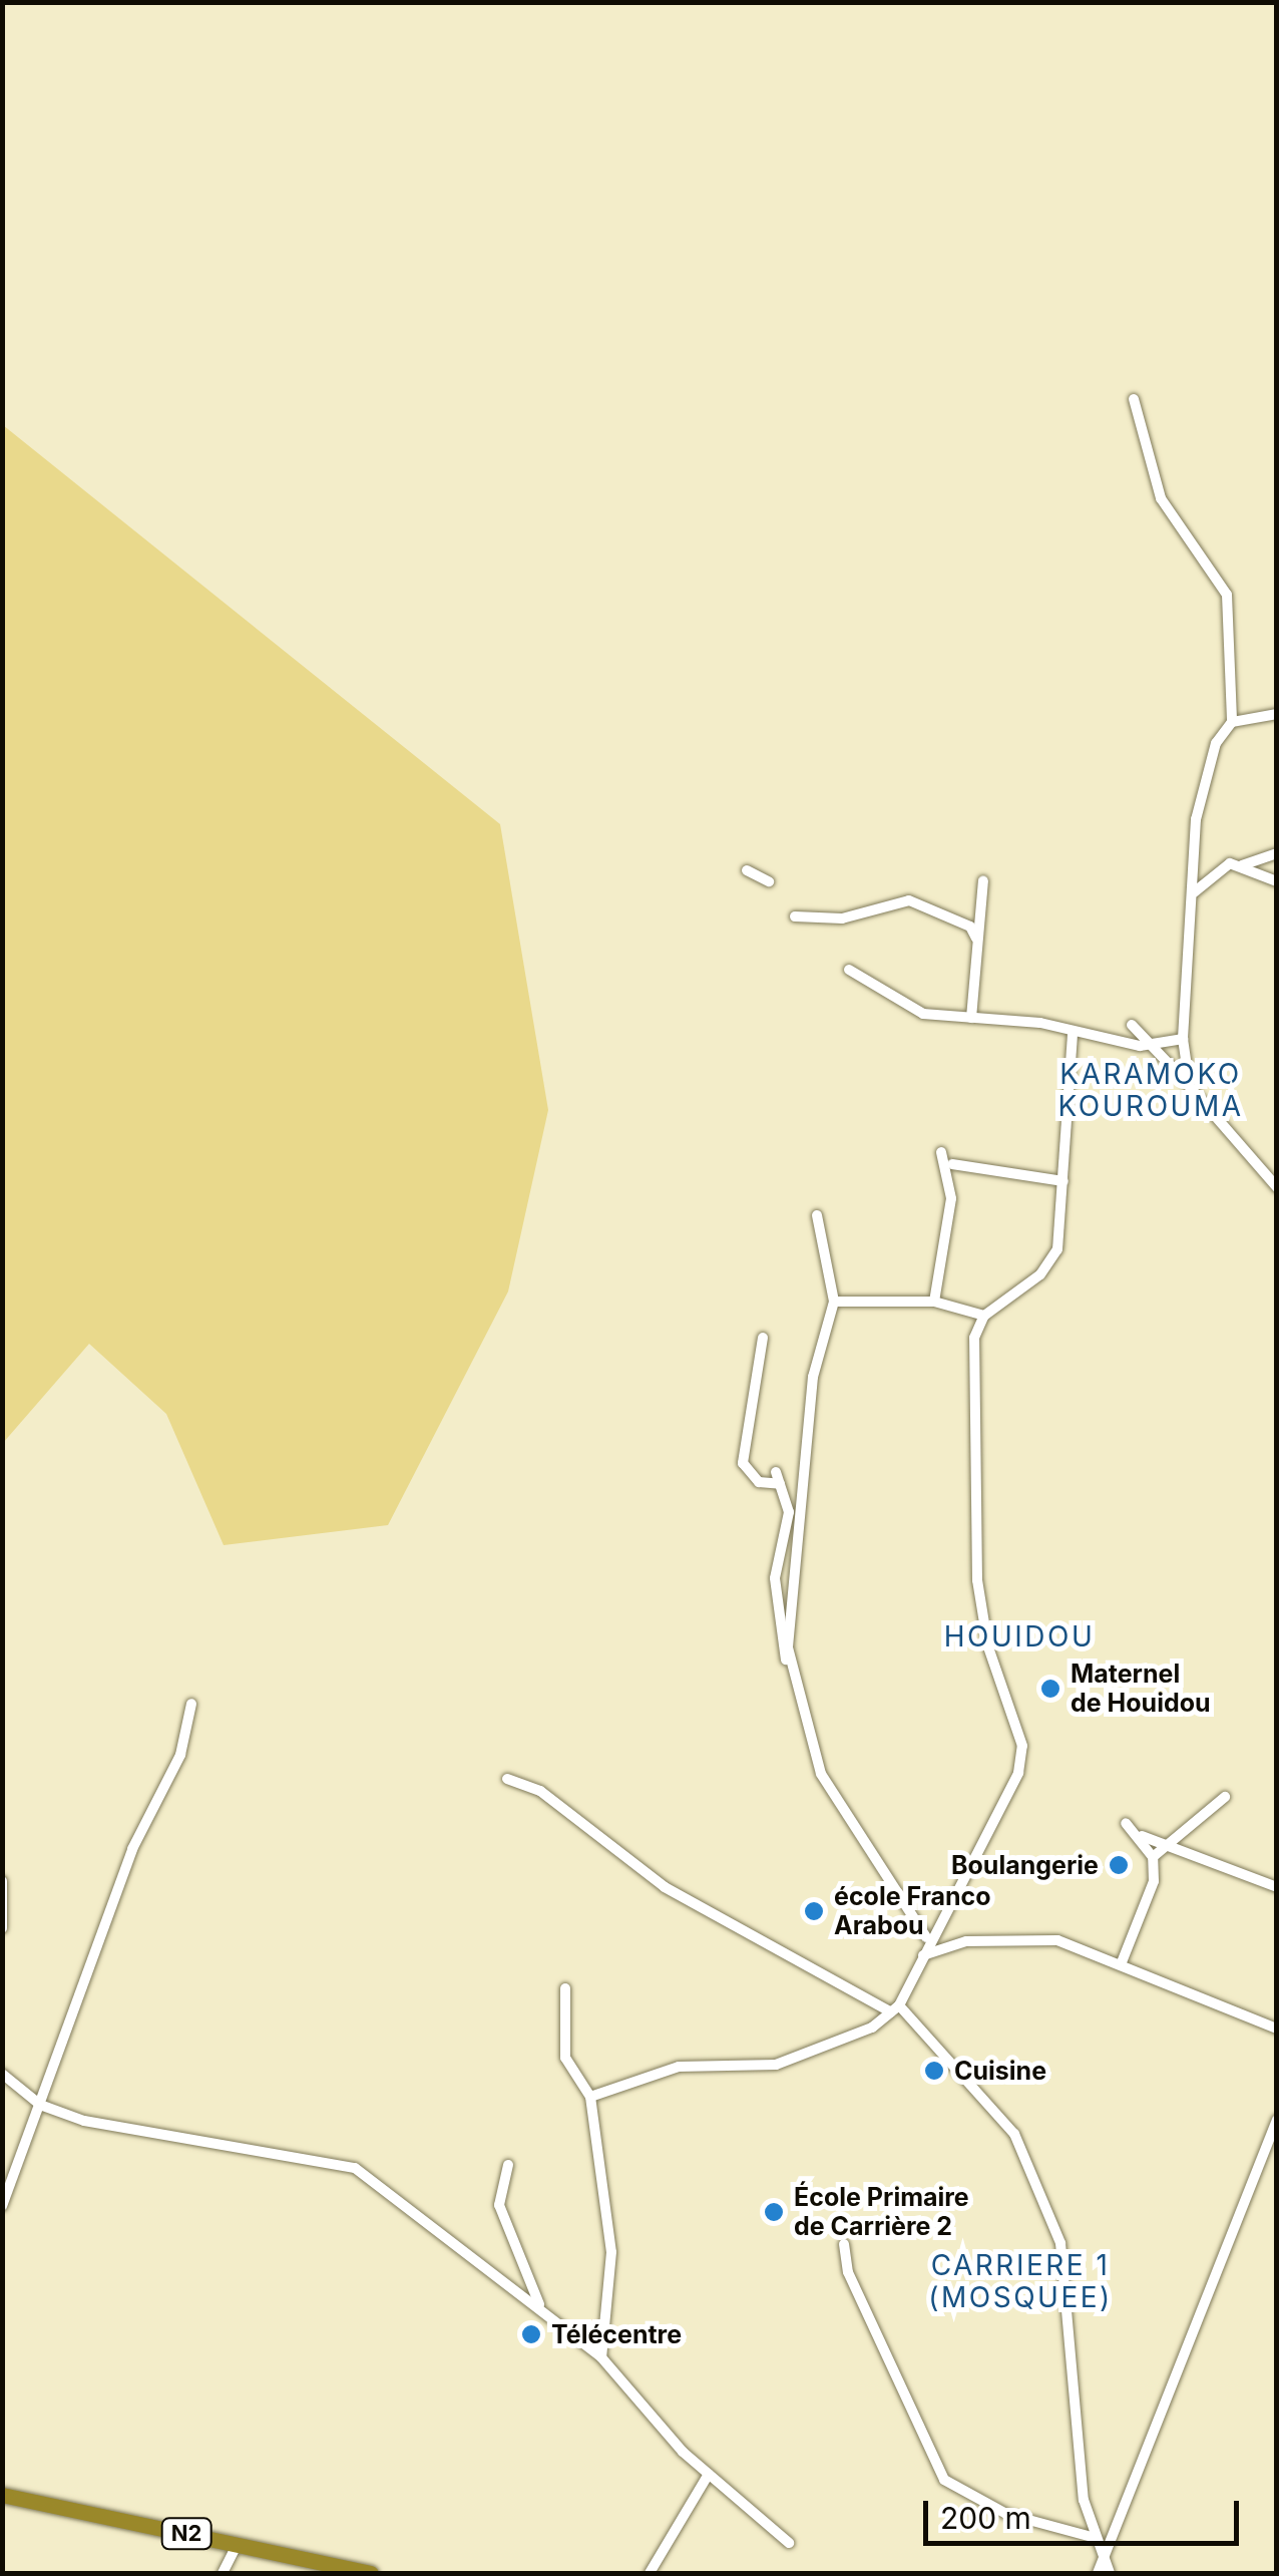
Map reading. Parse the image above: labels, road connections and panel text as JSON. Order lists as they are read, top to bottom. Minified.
{"streets":{"highway":["N2"]},"districts":["KARAMOKO KOUROUMA","HOUIDOU","CARRIERE 1 (MOSQUEE)"],"places":["Maternel de Houidou","Boulangerie","école Franco Arabou","Cuisine","École Primaire de Carrière 2","Télécentre"],"scale_bar":"200 m"}
